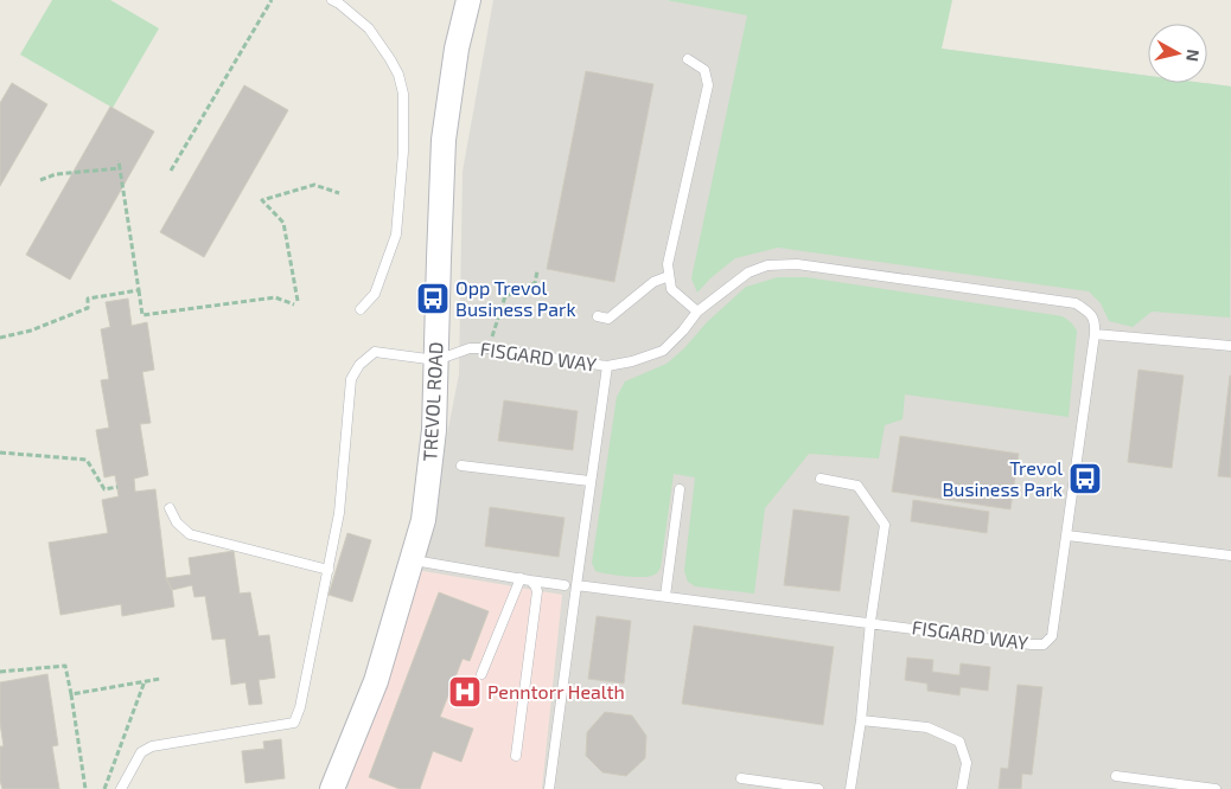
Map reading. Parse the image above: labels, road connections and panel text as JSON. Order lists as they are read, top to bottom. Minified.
{"streets":{"street":["TREVOL ROAD"],"lane":["FISGARD WAY"]},"crossings":[["FISGARD WAY","TREVOL ROAD"]],"places":{"bus stop":["Opp Trevol Business Park","Trevol Business Park"],"hospital":["Penntorr Health"]},"north":"right"}
